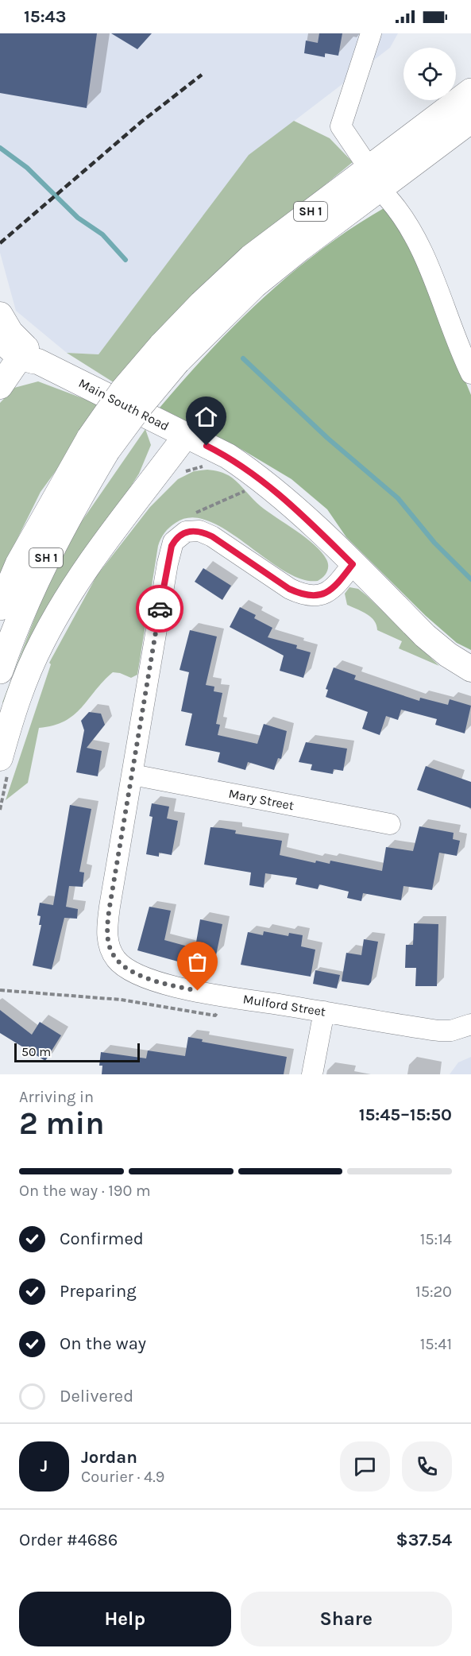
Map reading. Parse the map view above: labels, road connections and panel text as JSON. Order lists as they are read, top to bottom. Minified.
{"streets":{"highway":["SH 1"],"main road":["Main South Road"],"street":["Mary Street","Mulford Street"]},"crossings":[["Mary Street","Mulford Street"]],"scale_bar":"50 m","page":{"status":"15:43","scale":"50 m","heading":["2 min","Arriving in","15:45–15:50"],"panel":["Jordan","Courier · 4.9","Order #4686","$37.54"],"bar":"On the way · 190 m","list":[["Confirmed","15:14"],["Preparing","15:20"],["On the way","15:41"],"Delivered"],"round":"J","buttons":["Help","Share"]}}
